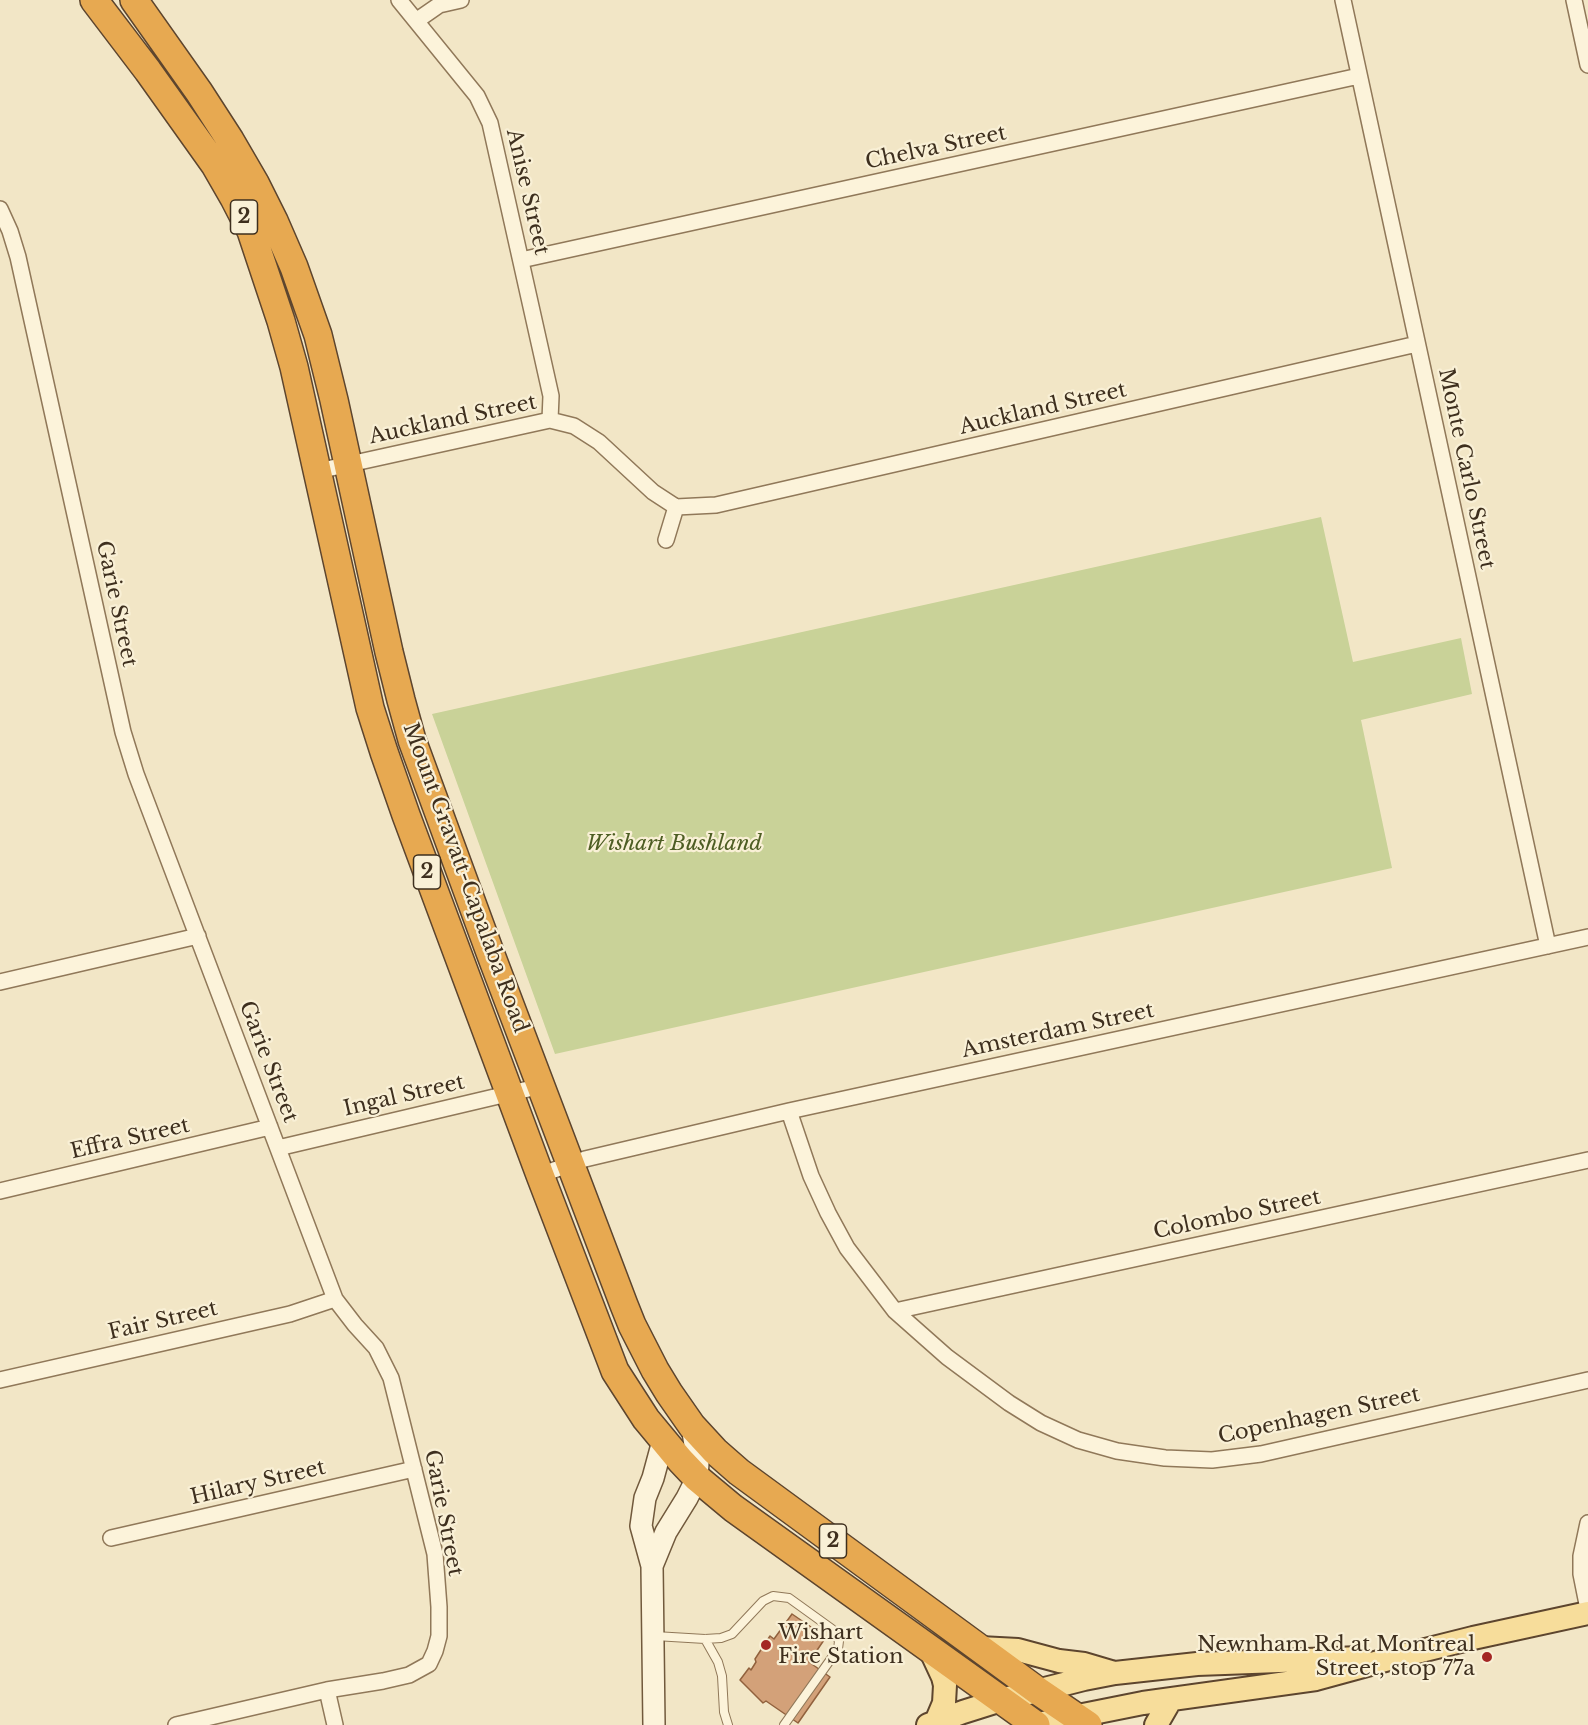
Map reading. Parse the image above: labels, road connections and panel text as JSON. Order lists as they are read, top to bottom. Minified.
{"streets":{"highway":["2","Mount Gravatt-Capalaba Road"],"street":["Chelva Street","Anise Street","Auckland Street","Monte Carlo Street","Garie Street","Amsterdam Street","Ingal Street","Effra Street","Colombo Street","Fair Street","Copenhagen Street","Hilary Street"]},"crossings":[["Chelva Street","Anise Street"],["Chelva Street","Monte Carlo Street"],["Anise Street","Auckland Street"],["Auckland Street","Monte Carlo Street"],["Auckland Street","Mount Gravatt-Capalaba Road"],["Monte Carlo Street","Amsterdam Street"],["Garie Street","Ingal Street"],["Garie Street","Effra Street"],["Garie Street","Fair Street"],["Garie Street","Hilary Street"],["Mount Gravatt-Capalaba Road","Amsterdam Street"],["Mount Gravatt-Capalaba Road","Ingal Street"],["Amsterdam Street","Copenhagen Street"],["Colombo Street","Copenhagen Street"]],"parks":["Wishart Bushland"],"places":["Wishart Fire Station","Newnham Rd at Montreal Street, stop 77a"]}
